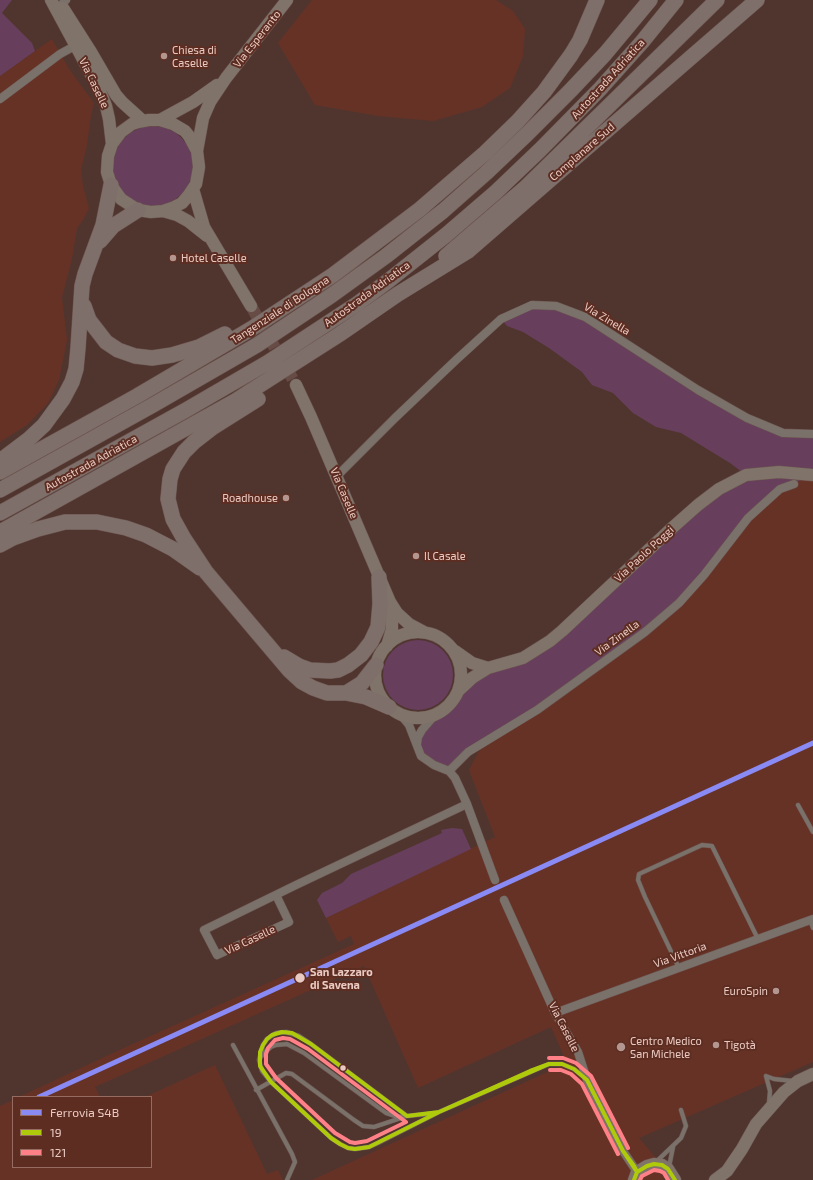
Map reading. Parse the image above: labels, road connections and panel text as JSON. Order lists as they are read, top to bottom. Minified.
{"streets":{"highway":["Autostrada Adriatica","Complanare Sud","Tangenziale di Bologna"],"main road":["Via Esperanto","Via Caselle","Via Paolo Poggi"],"street":["Via Zinella","Via Vittoria"]},"crossings":[["Via Esperanto","Via Caselle"],["Via Caselle","Via Zinella"],["Via Caselle","Via Paolo Poggi"],["Via Caselle","Via Vittoria"]],"places":["Chiesa di Caselle","Hotel Caselle","Roadhouse","Il Casale","San Lazzaro di Savena","EuroSpin","Tigotà","Centro Medico San Michele"],"lines":["rail line S4B","transit line 19","transit line 121"],"legend":["Ferrovia S4B","19","121"]}
